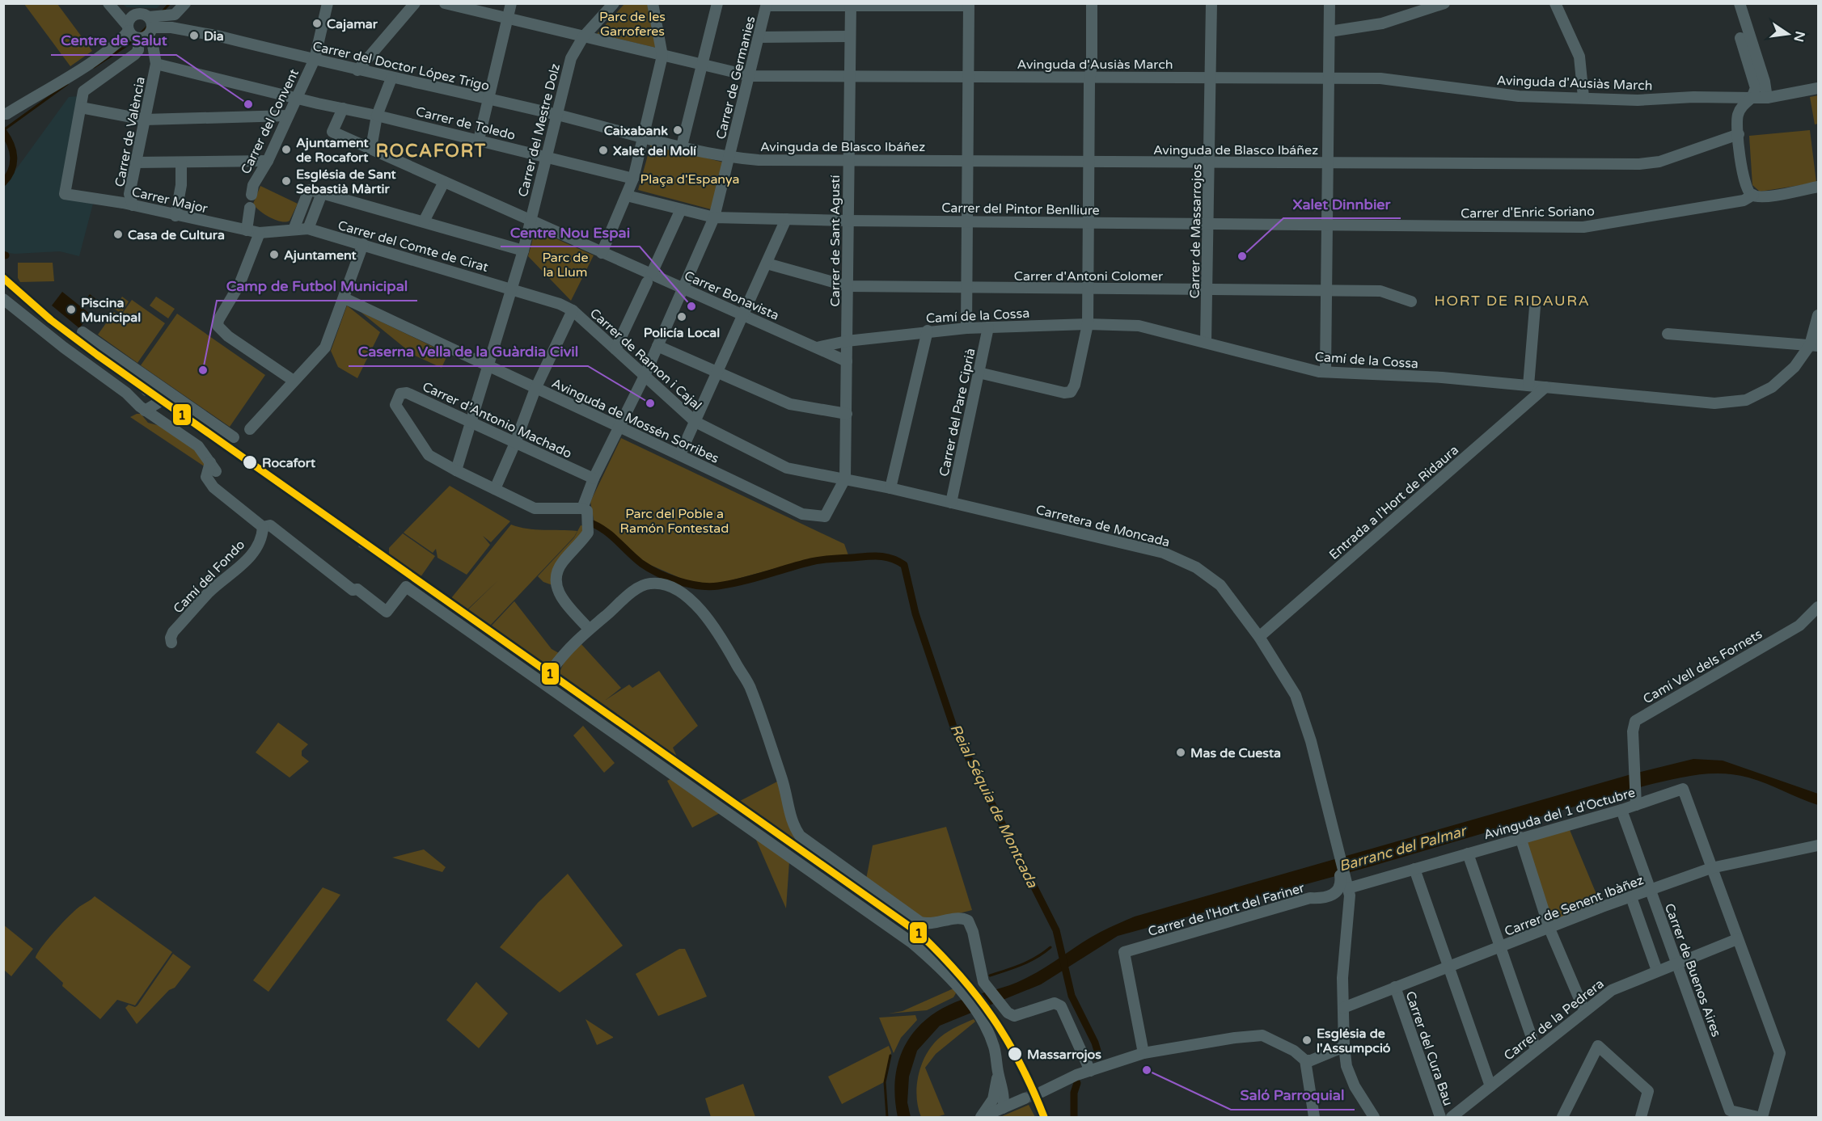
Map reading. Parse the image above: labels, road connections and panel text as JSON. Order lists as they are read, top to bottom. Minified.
{"streets":{"street":["Avinguda d'Ausiàs March","Carrer del Doctor López Trigo","Carrer de Germanies","Carrer del Convent","Carrer de Toledo","Carrer del Mestre Dolz","Carrer de València","Avinguda de Blasco Ibáñez","Carrer Major","Carrer del Pintor Benlliure","Carrer d'Enric Soriano","Carrer de Massarrojos","Carrer de Sant Agustí","Carrer del Comte de Cirat","Carrer d'Antoni Colomer","Carrer Bonavista","Camí de la Cossa","Carrer de Ramon i Cajal","Carrer del Pare Ciprià","Carrer d'Antonio Machado","Avinguda de Mossén Sorribes","Entrada a l'Hort de Ridaura","Carretera de Moncada","Camí del Fondo","Camí Vell dels Fornets","Avinguda del 1 d'Octubre","Carrer de Senent Ibàñez","Carrer de l'Hort del Fariner","Carrer de Buenos Aires","Carrer de la Pedrera","Carrer del Cura Bau"]},"crossings":[["Avinguda d'Ausiàs March","Carrer de Germanies"],["Avinguda d'Ausiàs March","Carrer del Mestre Dolz"],["Avinguda d'Ausiàs March","Carrer de Massarrojos"],["Avinguda d'Ausiàs March","Carrer de Sant Agustí"],["Carrer del Doctor López Trigo","Carrer del Convent"],["Carrer del Doctor López Trigo","Carrer del Mestre Dolz"],["Carrer del Doctor López Trigo","Carrer de València"],["Carrer de Germanies","Avinguda de Blasco Ibáñez"],["Carrer del Convent","Carrer de Toledo"],["Carrer de Toledo","Carrer del Mestre Dolz"],["Carrer de Toledo","Carrer de València"],["Carrer de Toledo","Carrer Bonavista"],["Carrer del Mestre Dolz","Carrer del Comte de Cirat"],["Carrer del Mestre Dolz","Carrer Bonavista"],["Carrer del Mestre Dolz","Carrer de Ramon i Cajal"],["Carrer del Mestre Dolz","Carrer d'Antonio Machado"],["Carrer del Mestre Dolz","Avinguda de Mossén Sorribes"],["Carrer de València","Carrer Major"],["Avinguda de Blasco Ibáñez","Carrer de Massarrojos"],["Avinguda de Blasco Ibáñez","Carrer de Sant Agustí"],["Carrer Major","Carrer del Comte de Cirat"],["Carrer del Pintor Benlliure","Carrer d'Enric Soriano"],["Carrer del Pintor Benlliure","Carrer de Massarrojos"],["Carrer del Pintor Benlliure","Carrer de Sant Agustí"],["Carrer de Massarrojos","Carrer d'Antoni Colomer"],["Carrer de Massarrojos","Camí de la Cossa"],["Carrer de Sant Agustí","Carrer d'Antoni Colomer"],["Carrer de Sant Agustí","Carrer Bonavista"],["Carrer de Sant Agustí","Camí de la Cossa"],["Carrer de Sant Agustí","Carrer de Ramon i Cajal"],["Carrer de Sant Agustí","Avinguda de Mossén Sorribes"],["Carrer de Sant Agustí","Carretera de Moncada"],["Carrer del Comte de Cirat","Carrer de Ramon i Cajal"],["Camí de la Cossa","Carrer del Pare Ciprià"],["Camí de la Cossa","Entrada a l'Hort de Ridaura"],["Carrer de Ramon i Cajal","Avinguda de Mossén Sorribes"],["Carrer de Ramon i Cajal","Carretera de Moncada"],["Carrer del Pare Ciprià","Carretera de Moncada"],["Avinguda de Mossén Sorribes","Carretera de Moncada"],["Entrada a l'Hort de Ridaura","Carretera de Moncada"],["Carretera de Moncada","Carrer de Senent Ibàñez"],["Carretera de Moncada","Carrer de l'Hort del Fariner"],["Camí Vell dels Fornets","Avinguda del 1 d'Octubre"],["Avinguda del 1 d'Octubre","Carrer de Senent Ibàñez"],["Avinguda del 1 d'Octubre","Carrer de l'Hort del Fariner"],["Avinguda del 1 d'Octubre","Carrer de Buenos Aires"],["Carrer de Senent Ibàñez","Carrer de Buenos Aires"],["Carrer de Senent Ibàñez","Carrer del Cura Bau"],["Carrer de Buenos Aires","Carrer de la Pedrera"]],"districts":["ROCAFORT","HORT DE RIDAURA"],"water":["Reial Séquia de Montcada","Barranc del Palmar"],"parks":["Parc de les Garroferes","Plaça d'Espanya","Parc de la Llum","Parc del Poble a Ramón Fontestad"],"places":["Cajamar","Dia","Centre de Salut","Caixabank","Ajuntament de Rocafort","Xalet del Molí","Església de Sant Sebastià Màrtir","Casa de Cultura","Ajuntament","Xalet Dinnbier","Centre Nou Espai","Piscina Municipal","Policía Local","Camp de Futbol Municipal","Caserna Vella de la Guàrdia Civil","Rocafort","Mas de Cuesta","Església de l'Assumpció","Massarrojos","Saló Parroquial"],"lines":["metro line 1"],"north":"right"}
